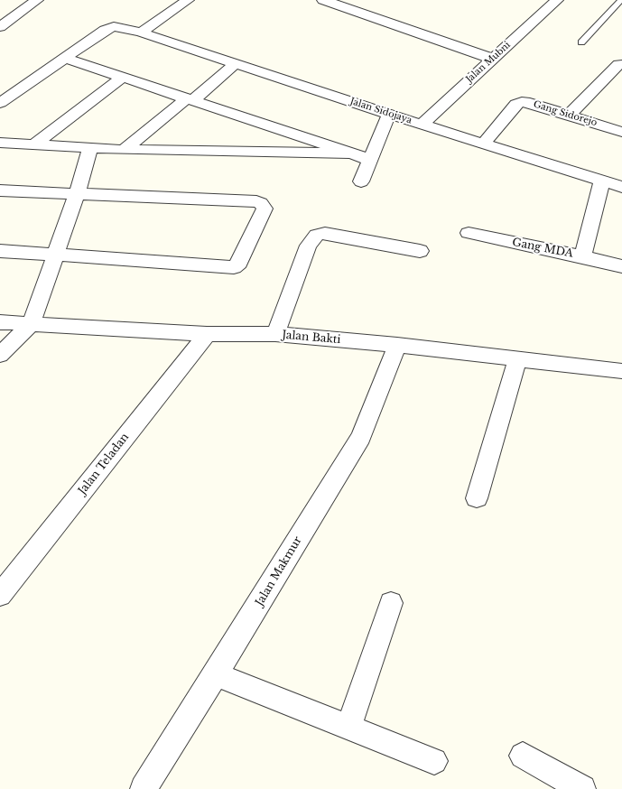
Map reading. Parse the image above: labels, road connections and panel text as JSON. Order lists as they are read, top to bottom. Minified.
{"streets":{"street":["Jalan Mubni","Jalan Sidojaya","Gang Sidorejo","Gang MDA","Jalan Bakti","Jalan Teladan","Jalan Makmur"]},"crossings":[["Jalan Mubni","Jalan Sidojaya"],["Jalan Sidojaya","Gang Sidorejo"],["Jalan Sidojaya","Gang MDA"],["Jalan Bakti","Jalan Teladan"],["Jalan Bakti","Jalan Makmur"]]}
